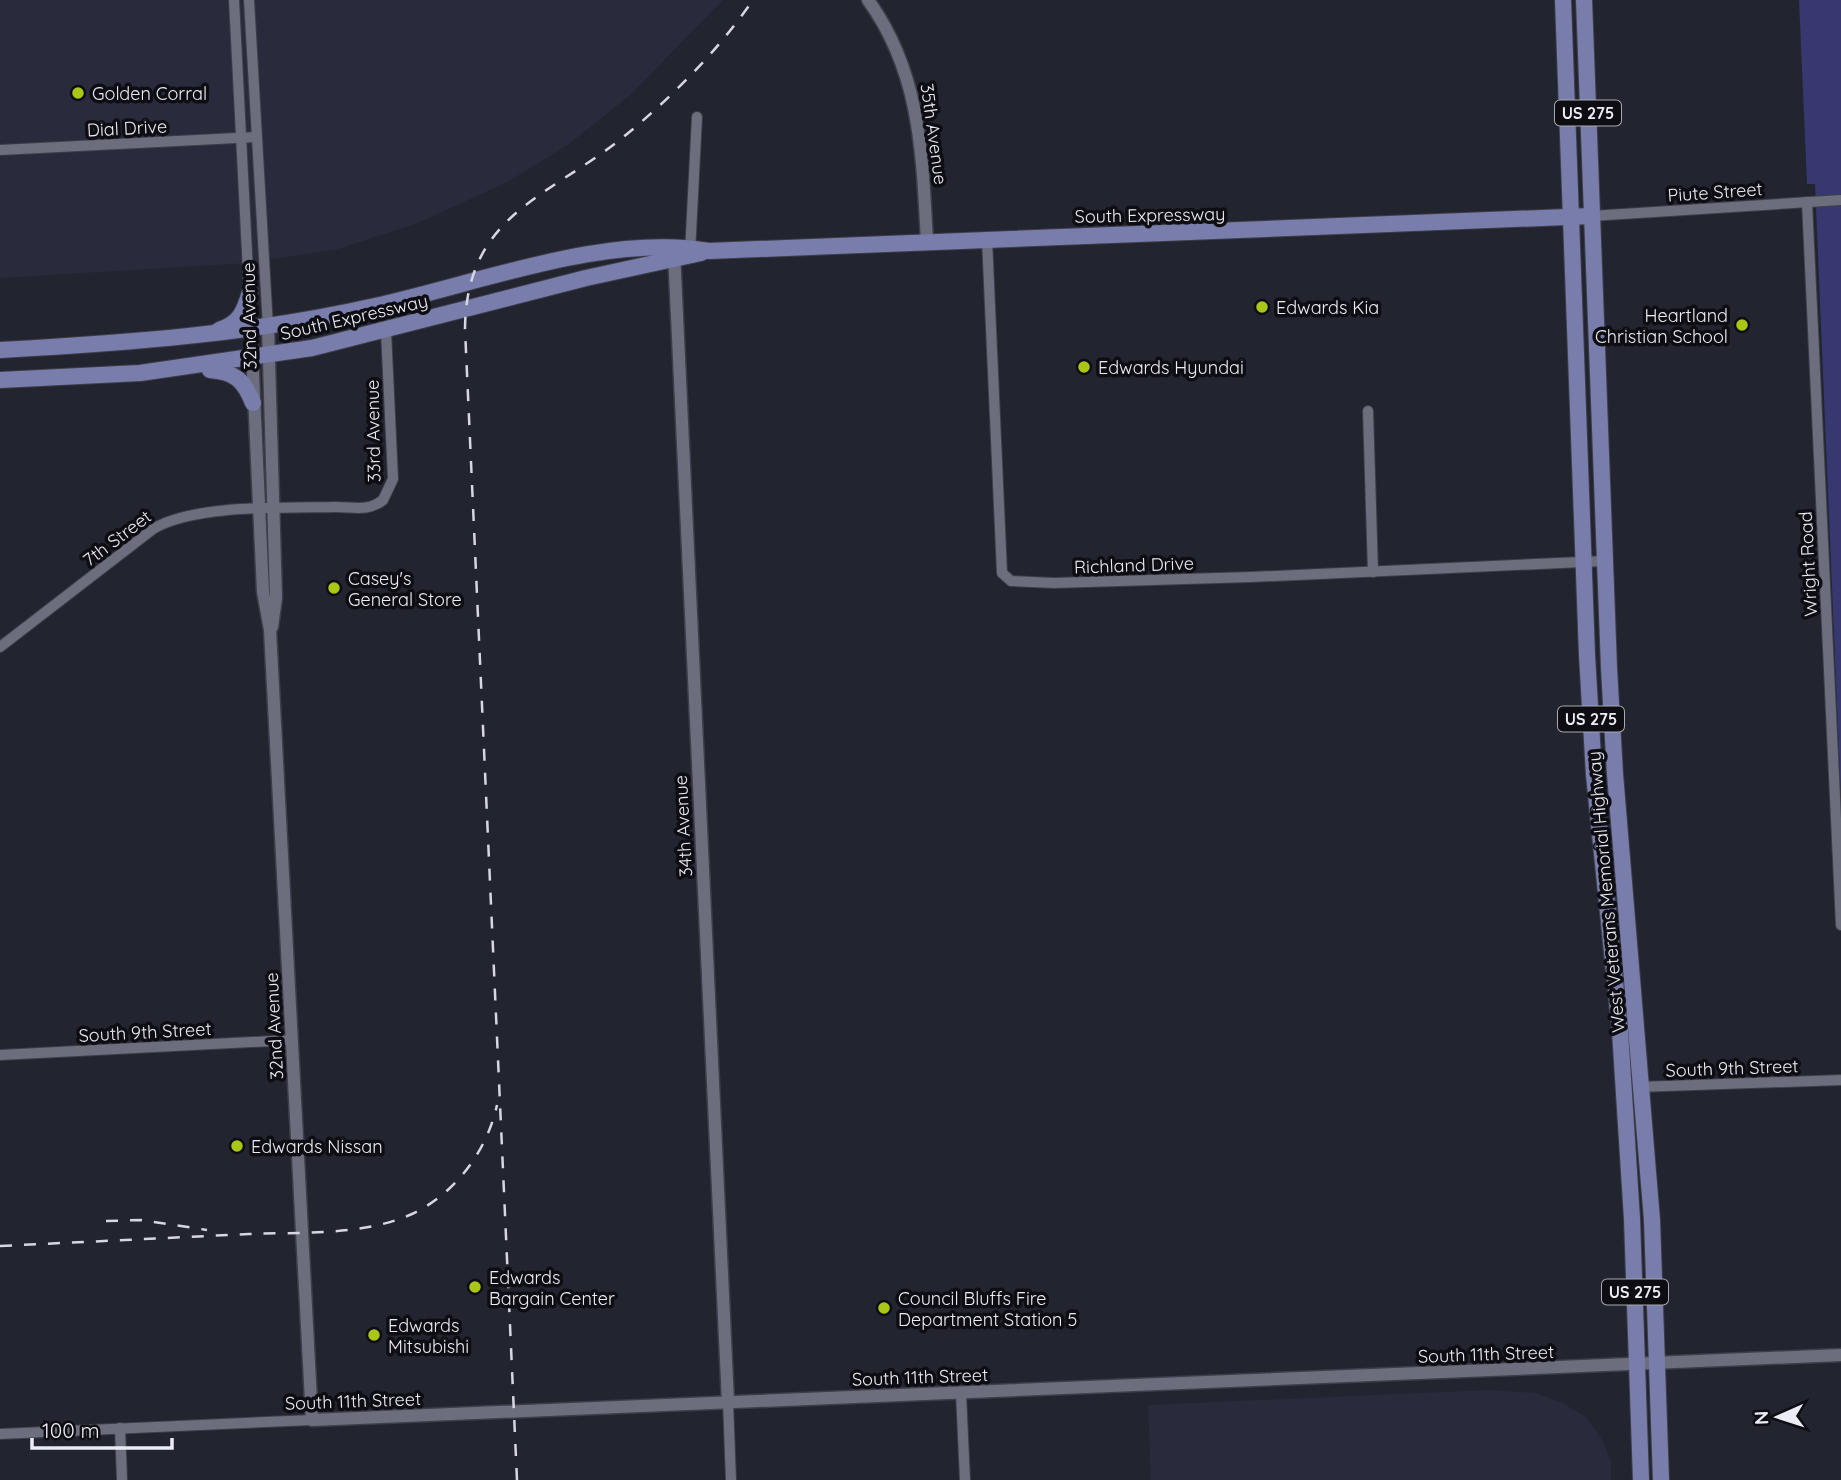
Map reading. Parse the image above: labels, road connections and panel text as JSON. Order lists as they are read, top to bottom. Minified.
{"streets":{"main road":["US 275","South Expressway","West Veterans Memorial Highway"],"street":["Dial Drive","35th Avenue","Piute Street","32nd Avenue","33rd Avenue","7th Street","Wright Road","Richland Drive","34th Avenue","South 9th Street","South 11th Street"]},"crossings":[["US 275","Piute Street"],["US 275","South Expressway"],["US 275","West Veterans Memorial Highway"],["Dial Drive","32nd Avenue"],["35th Avenue","South Expressway"],["Piute Street","South Expressway"],["Piute Street","Wright Road"],["Piute Street","West Veterans Memorial Highway"],["South Expressway","32nd Avenue"],["South Expressway","33rd Avenue"],["South Expressway","Richland Drive"],["South Expressway","34th Avenue"],["South Expressway","West Veterans Memorial Highway"],["32nd Avenue","33rd Avenue"],["32nd Avenue","7th Street"],["32nd Avenue","South 9th Street"],["32nd Avenue","South 11th Street"],["33rd Avenue","7th Street"],["Richland Drive","West Veterans Memorial Highway"],["34th Avenue","South 11th Street"],["West Veterans Memorial Highway","South 9th Street"],["West Veterans Memorial Highway","South 11th Street"]],"places":["Golden Corral","Edwards Kia","Heartland Christian School","Edwards Hyundai","Casey's General Store","Edwards Nissan","Edwards Bargain Center","Council Bluffs Fire Department Station 5","Edwards Mitsubishi"],"scale_bar":"100 m","north":"left"}
